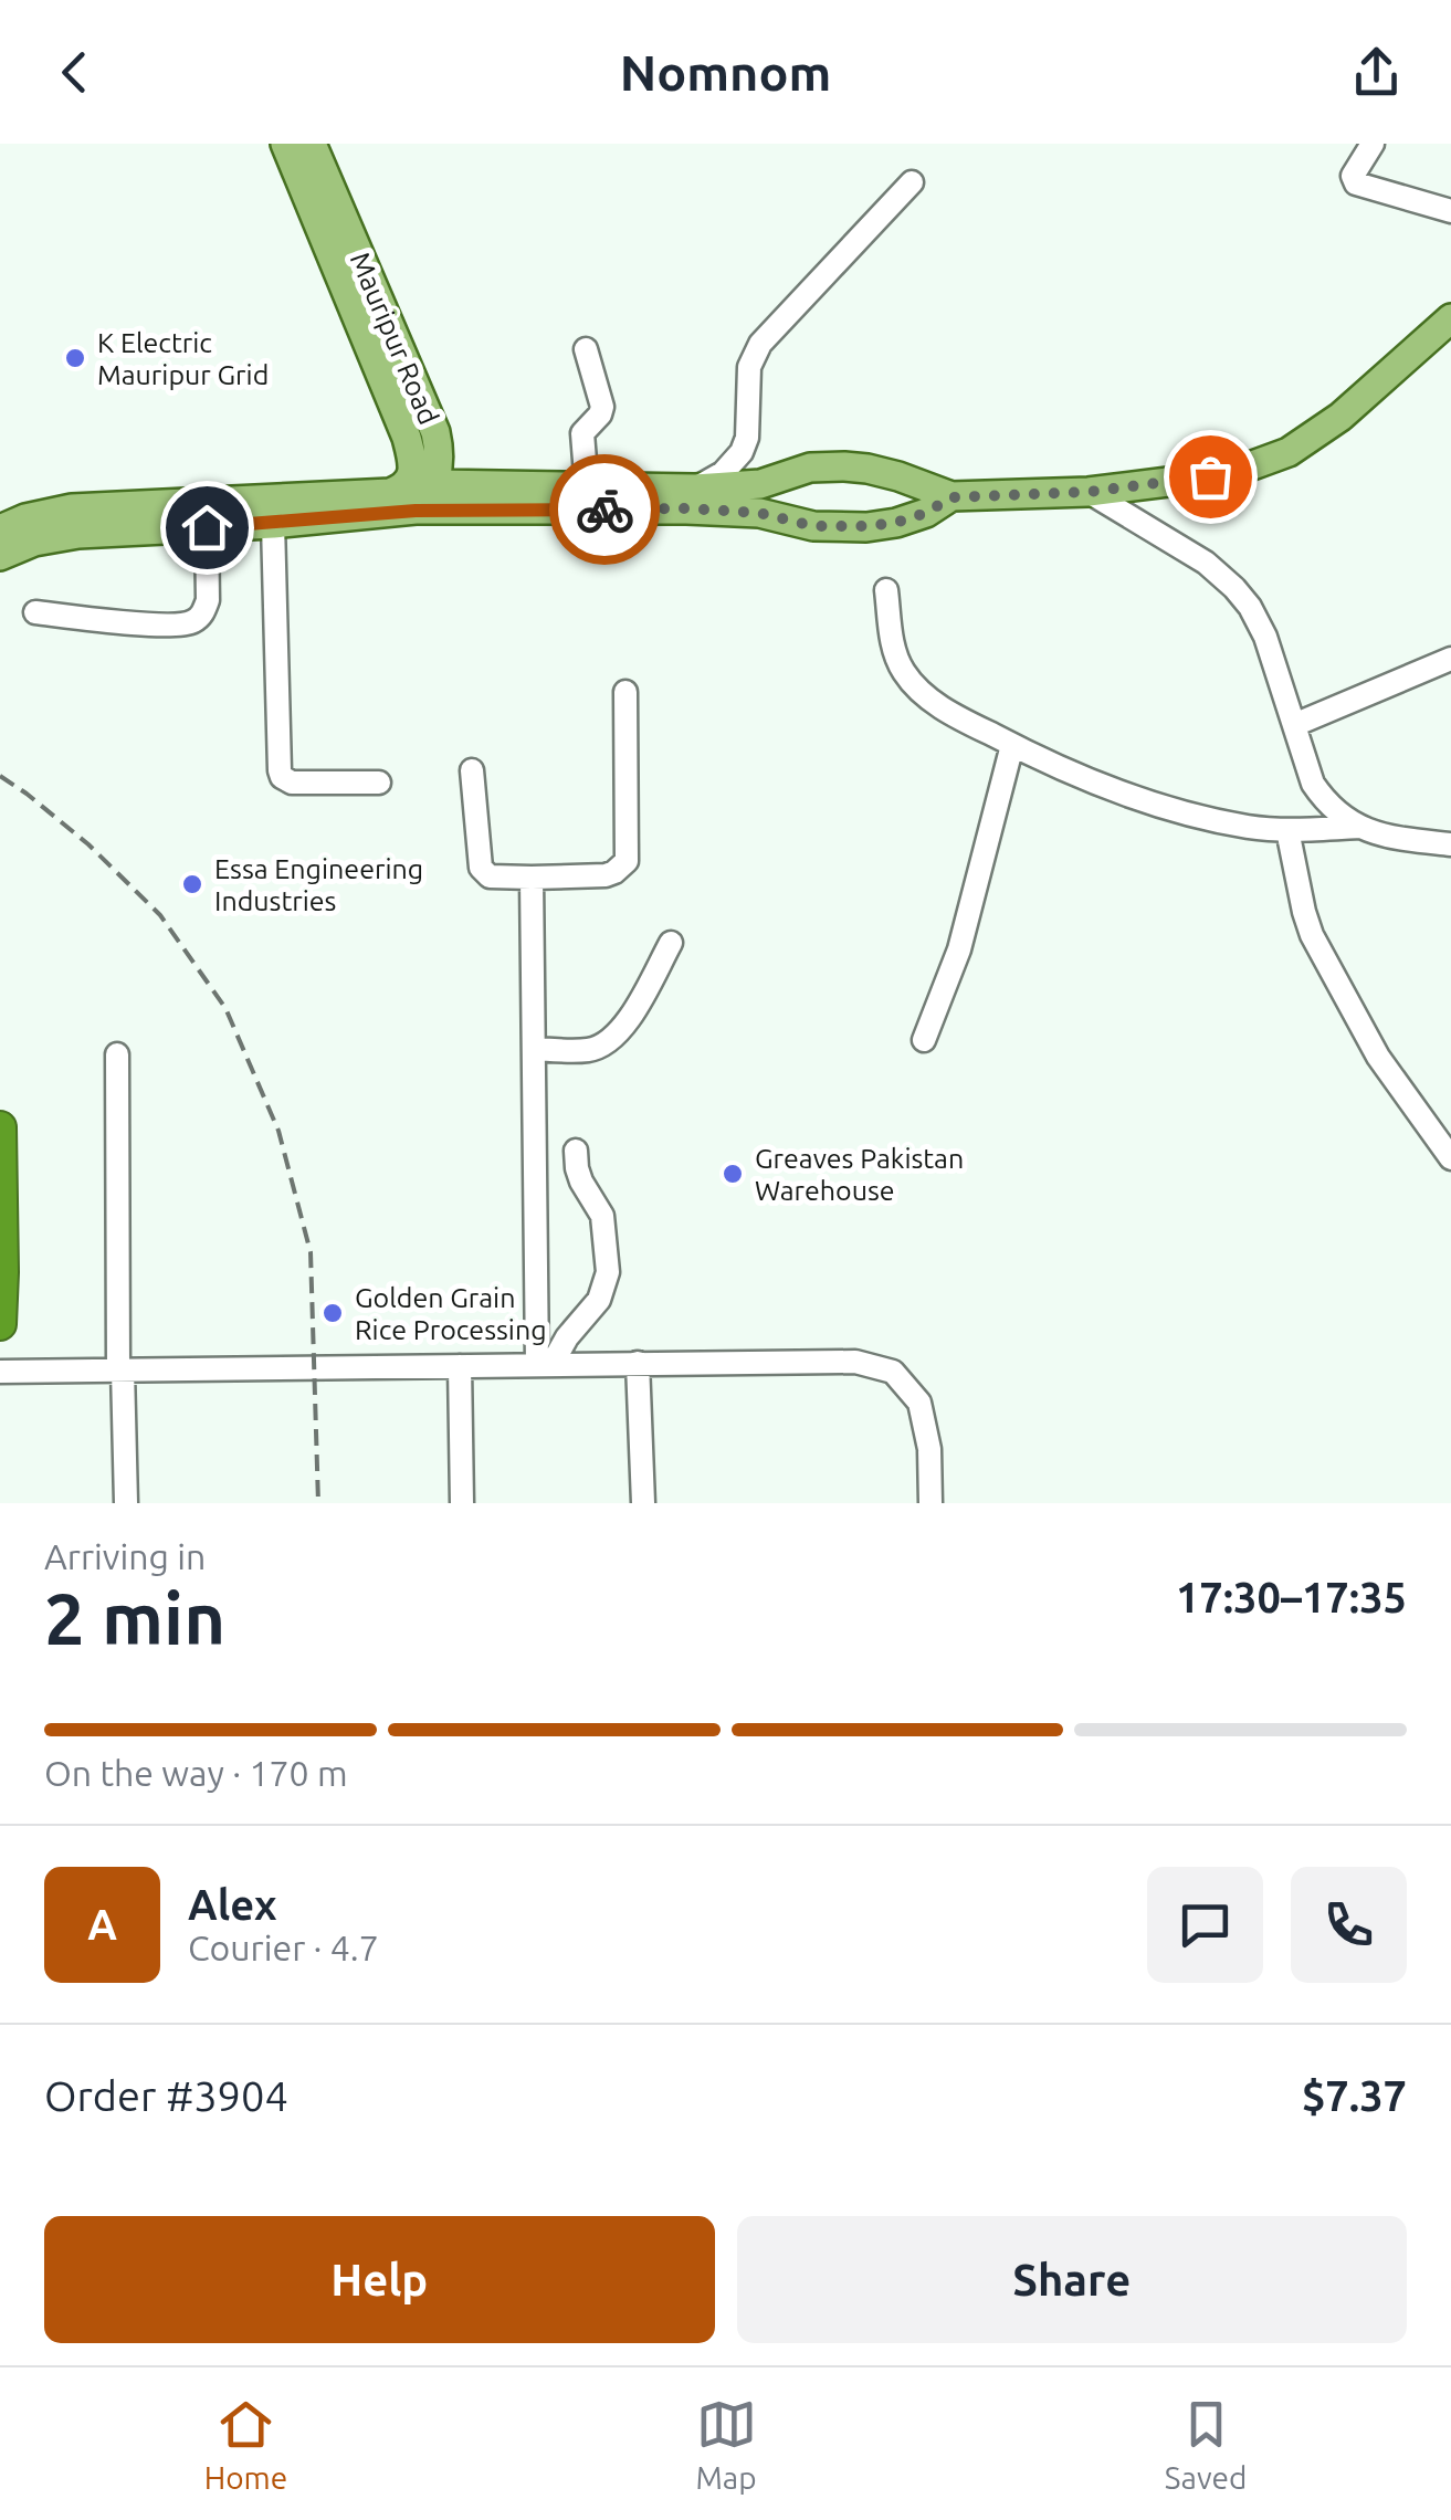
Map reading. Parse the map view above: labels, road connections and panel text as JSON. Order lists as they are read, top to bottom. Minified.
{"streets":{"main road":["Mauripur Road"]},"places":["K Electric Mauripur Grid","Essa Engineering Industries","Greaves Pakistan Warehouse","Golden Grain Rice Processing"],"page":{"header":"Nomnom","heading":["2 min","Arriving in","17:30–17:35"],"panel":["Alex","Courier · 4.7","Order #3904","$7.37"],"bar":"On the way · 170 m","round":"A","buttons":["Help","Share"],"tabs":["Home","Map","Saved"]}}
